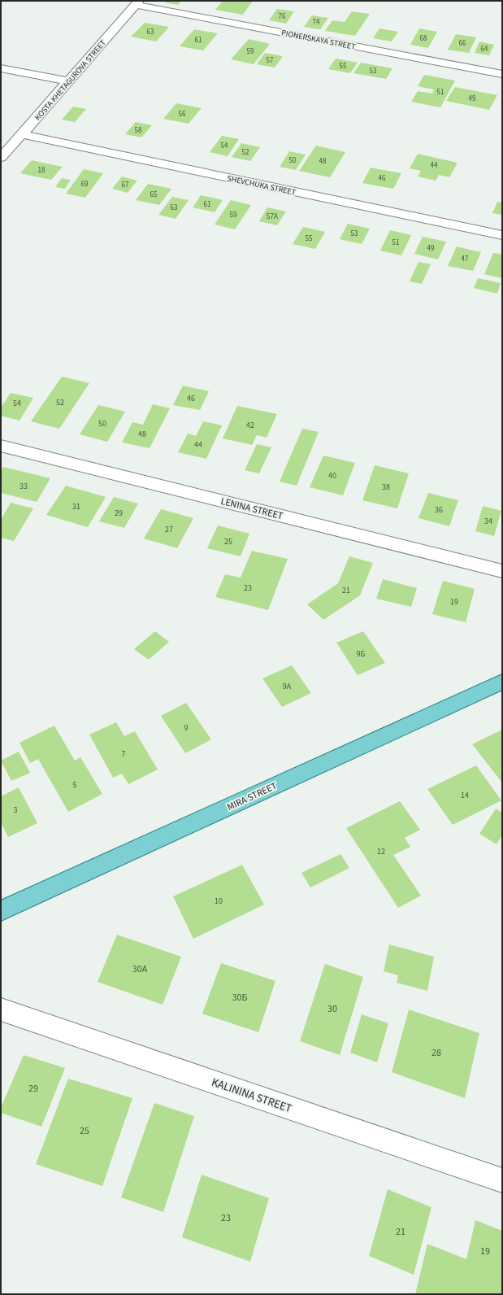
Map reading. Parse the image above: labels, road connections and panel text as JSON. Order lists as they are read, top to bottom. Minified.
{"streets":{"main road":["MIRA STREET"],"street":["PIONERSKAYA STREET","KOSTA KHETAGUROVA STREET","SHEVCHUKA STREET","LENINA STREET","KALININA STREET"]},"crossings":[["PIONERSKAYA STREET","KOSTA KHETAGUROVA STREET"],["KOSTA KHETAGUROVA STREET","SHEVCHUKA STREET"]],"house_numbers":["76","74","63","68","61","66","64","59","57","55","53","51","49","56","58","54","52","50","48","44","18","46","69","67","65","61","63","59","57А","53","55","51","49","47","46","52","54","50","42","48","44","40","33","38","31","36","29","34","27","25","23","21","19","9Б","9А","9","7","5","14","3","12","10","30А","30Б","30","28","29","25","23","21","19"]}
